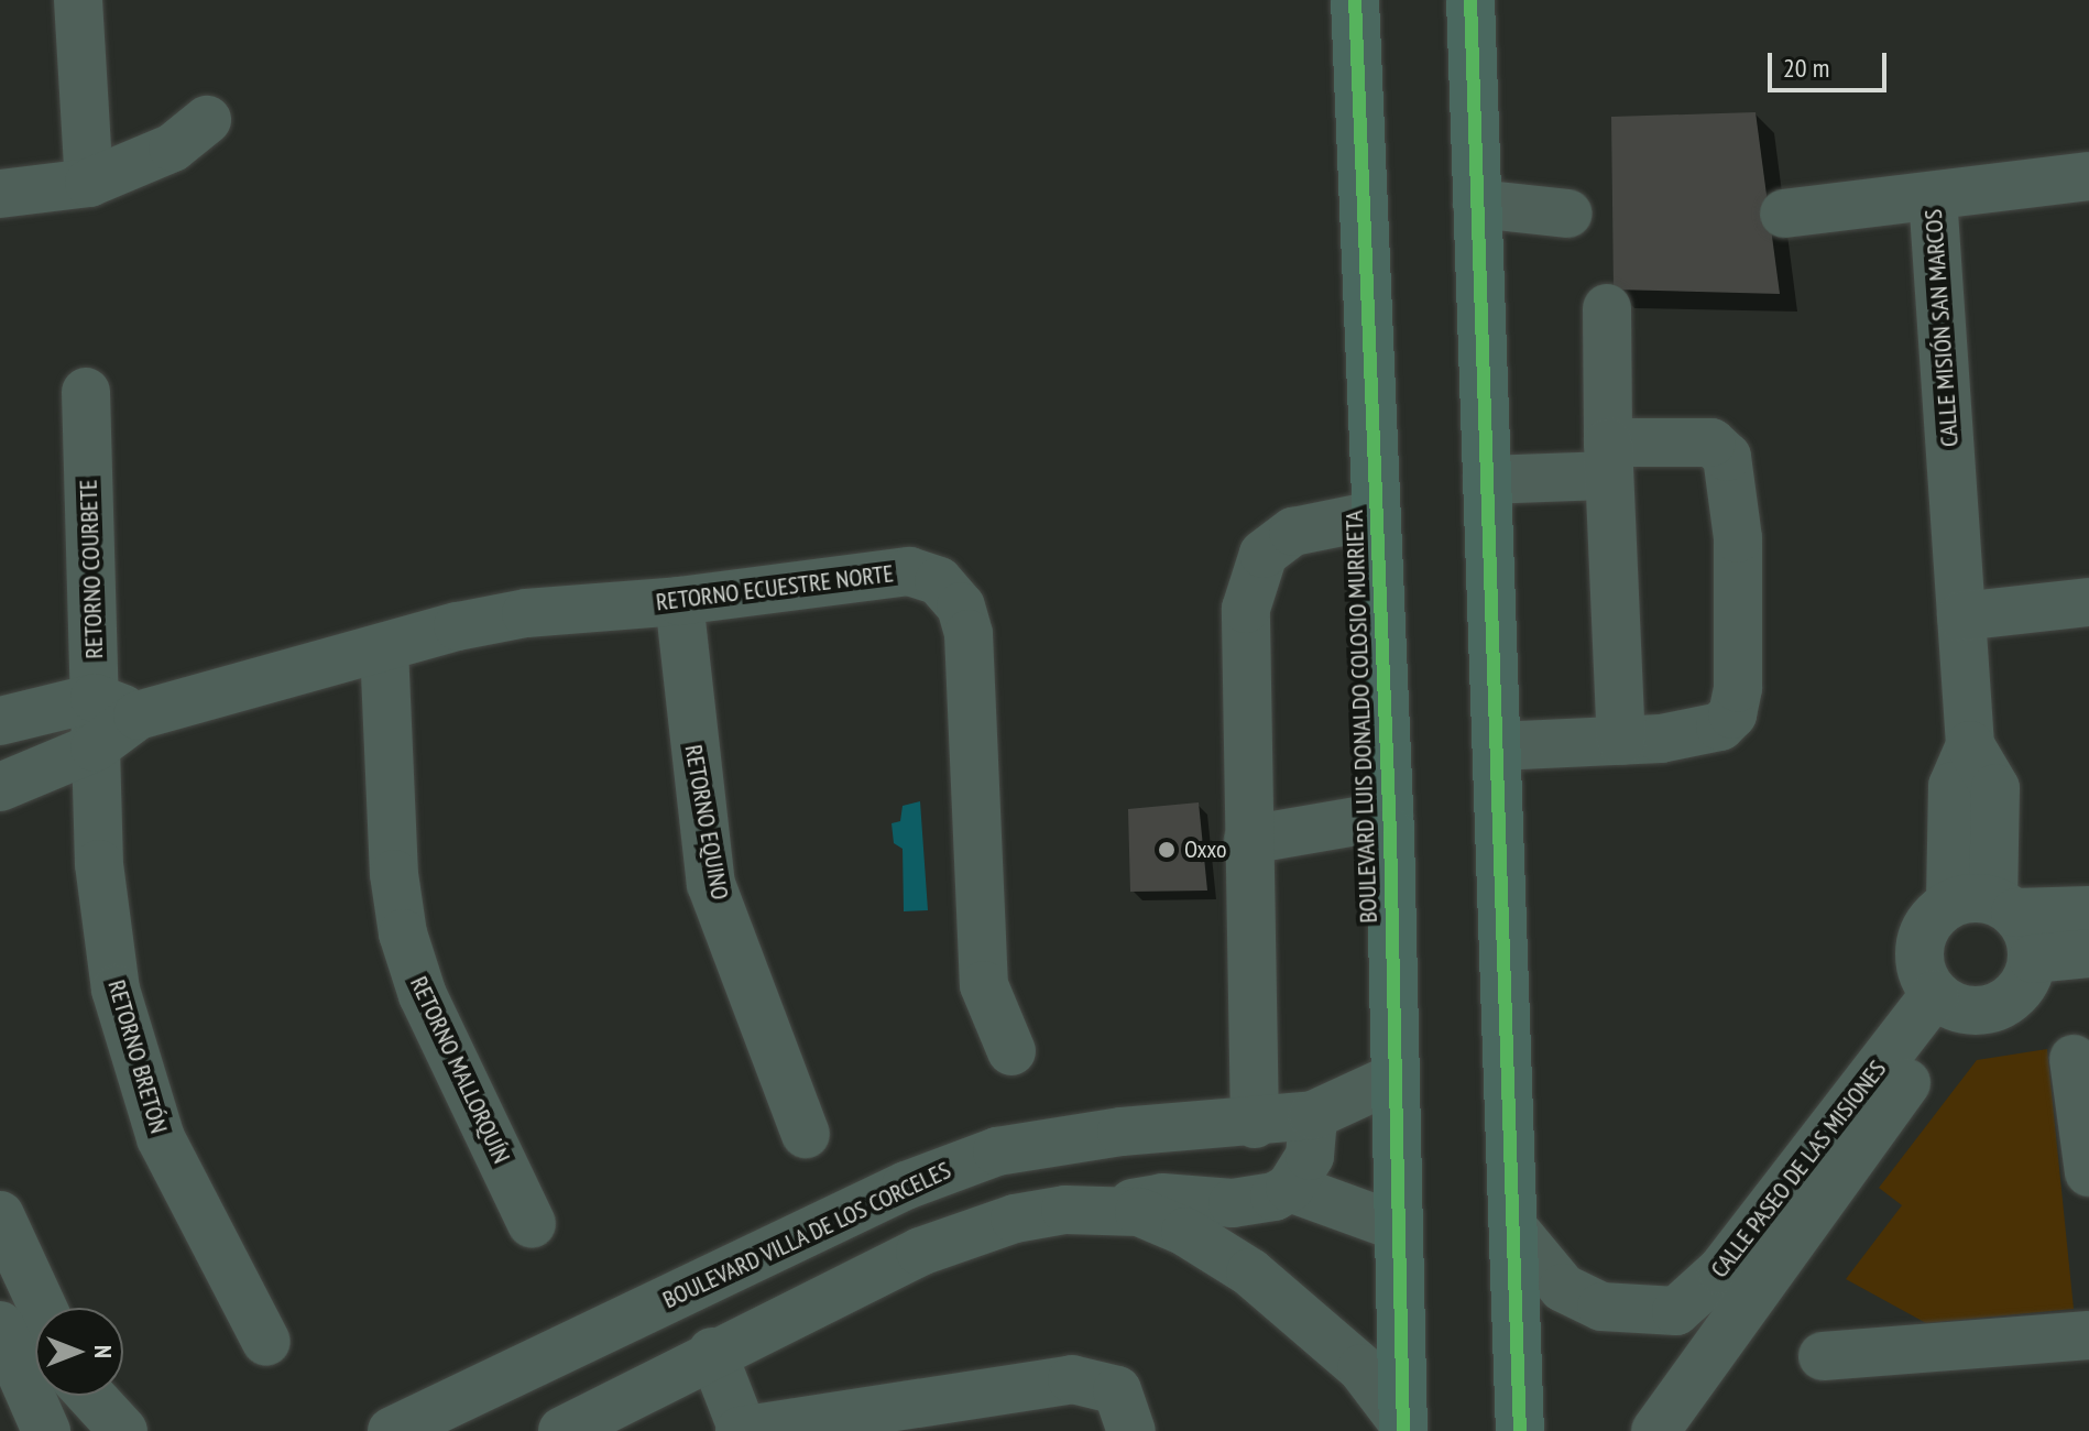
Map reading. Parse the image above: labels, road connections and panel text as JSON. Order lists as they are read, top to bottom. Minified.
{"streets":{"main road":["BOULEVARD LUIS DONALDO COLOSIO MURRIETA"],"street":["CALLE MISIÓN SAN MARCOS","RETORNO COURBETE","RETORNO ECUESTRE NORTE","RETORNO EQUINO","RETORNO BRETÓN","RETORNO MALLORQUÍN","CALLE PASEO DE LAS MISIONES","BOULEVARD VILLA DE LOS CORCELES"]},"crossings":[["CALLE MISIÓN SAN MARCOS","CALLE PASEO DE LAS MISIONES"],["RETORNO COURBETE","RETORNO ECUESTRE NORTE"],["RETORNO ECUESTRE NORTE","RETORNO EQUINO"],["RETORNO ECUESTRE NORTE","RETORNO BRETÓN"],["RETORNO ECUESTRE NORTE","RETORNO MALLORQUÍN"],["BOULEVARD LUIS DONALDO COLOSIO MURRIETA","BOULEVARD VILLA DE LOS CORCELES"]],"places":["Oxxo"],"scale_bar":"20 m","north":"right"}
